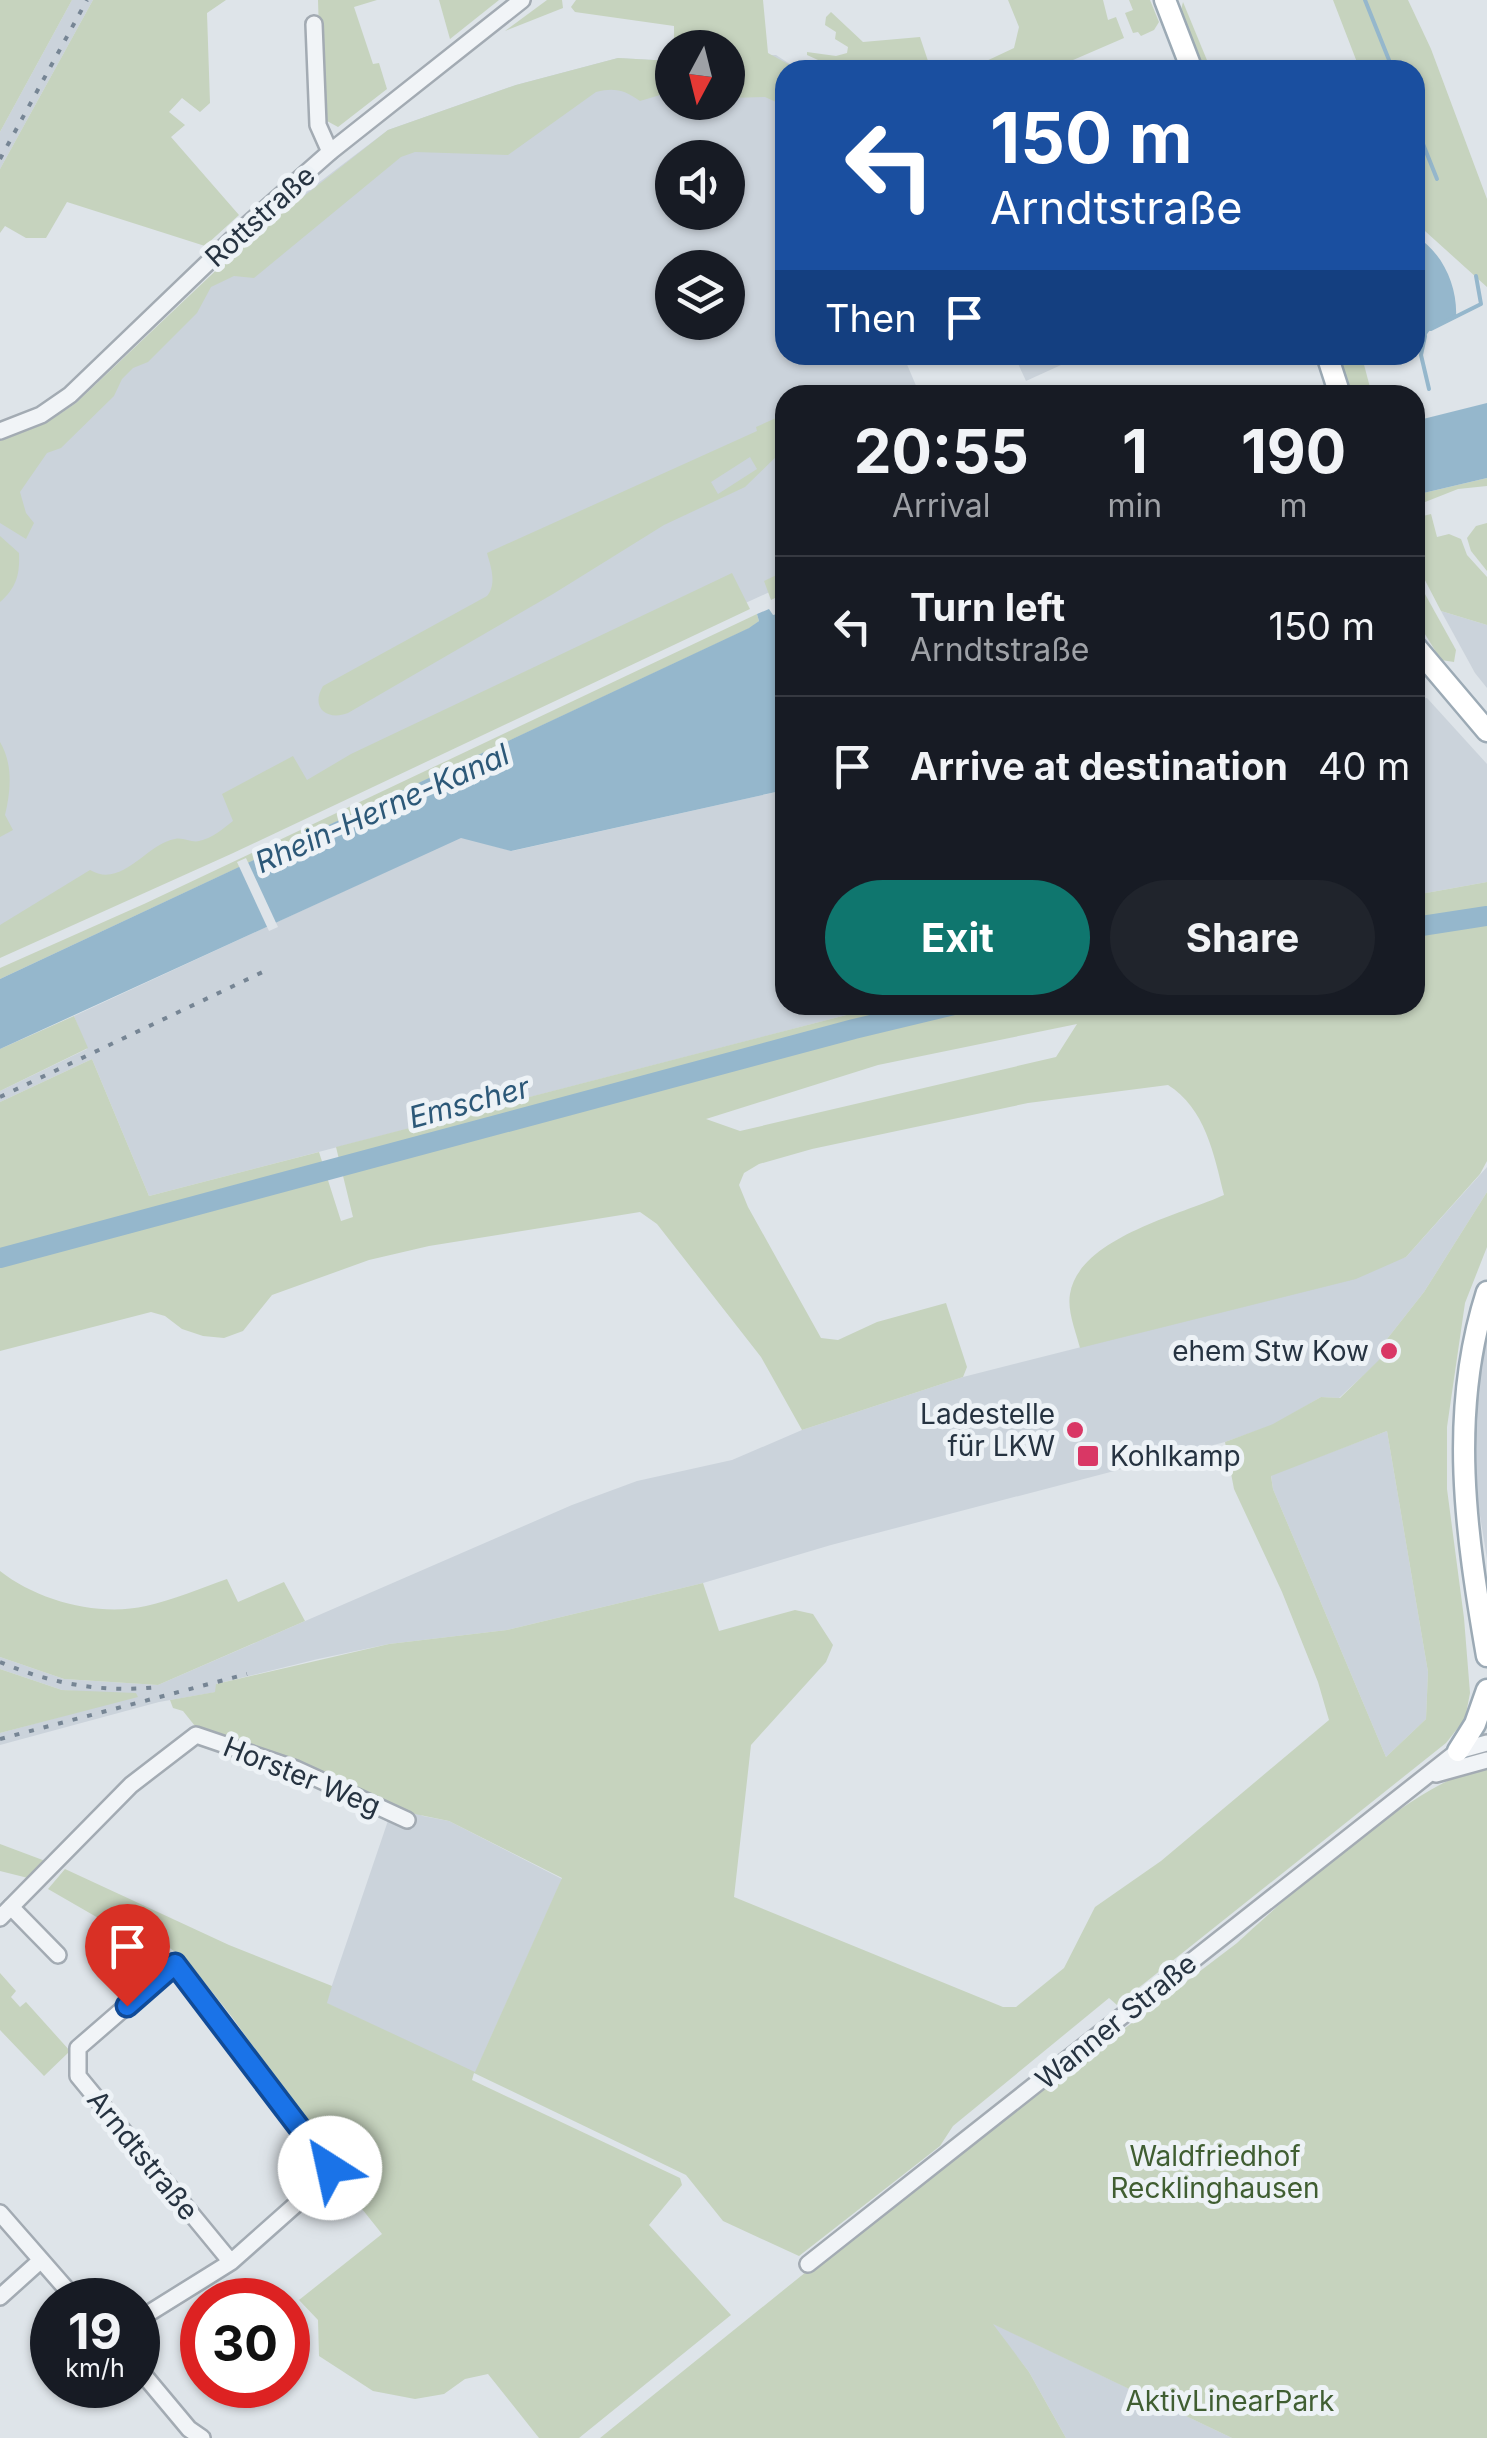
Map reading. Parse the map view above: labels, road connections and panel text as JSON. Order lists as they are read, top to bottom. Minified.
{"streets":{"street":["Rottstraße","Horster Weg","Wanner Straße","Arndtstraße"]},"water":["Rhein-Herne-Kanal","Emscher"],"parks":["Waldfriedhof Recklinghausen","AktivLinearPark"],"places":{"other":["ehem Stw Kow","Ladestelle für LKW"],"transit":["Kohlkamp"]},"north":"bottom","page":{"turn":["150 m","Arndtstraße"],"then":"Then","eta":["20:55","Arrival","1","min","190","m"],"list":[{"name":"Turn left","note":"Arndtstraße","value":"150 m"},{"name":"Arrive at destination","value":"40 m"}],"buttons":["Exit","Share"],"speed":"19 km/h","limit":"30"}}
